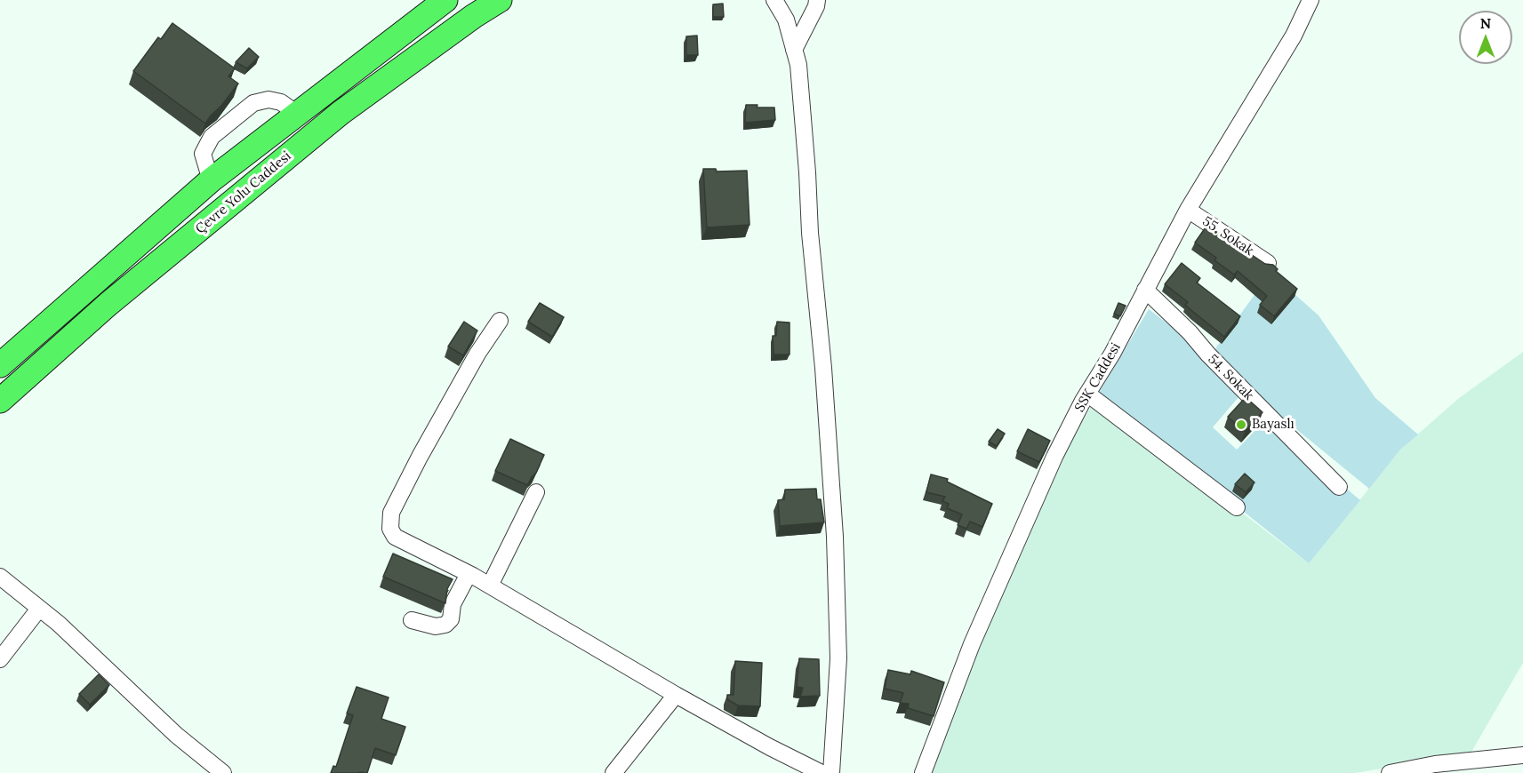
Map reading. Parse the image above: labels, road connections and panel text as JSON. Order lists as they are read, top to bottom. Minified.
{"streets":{"highway":["Çevre Yolu Caddesi"],"street":["55. Sokak","SSK Caddesi","54. Sokak"]},"crossings":[["55. Sokak","SSK Caddesi"],["SSK Caddesi","54. Sokak"]],"places":["Bayaslı"],"north":"top"}
